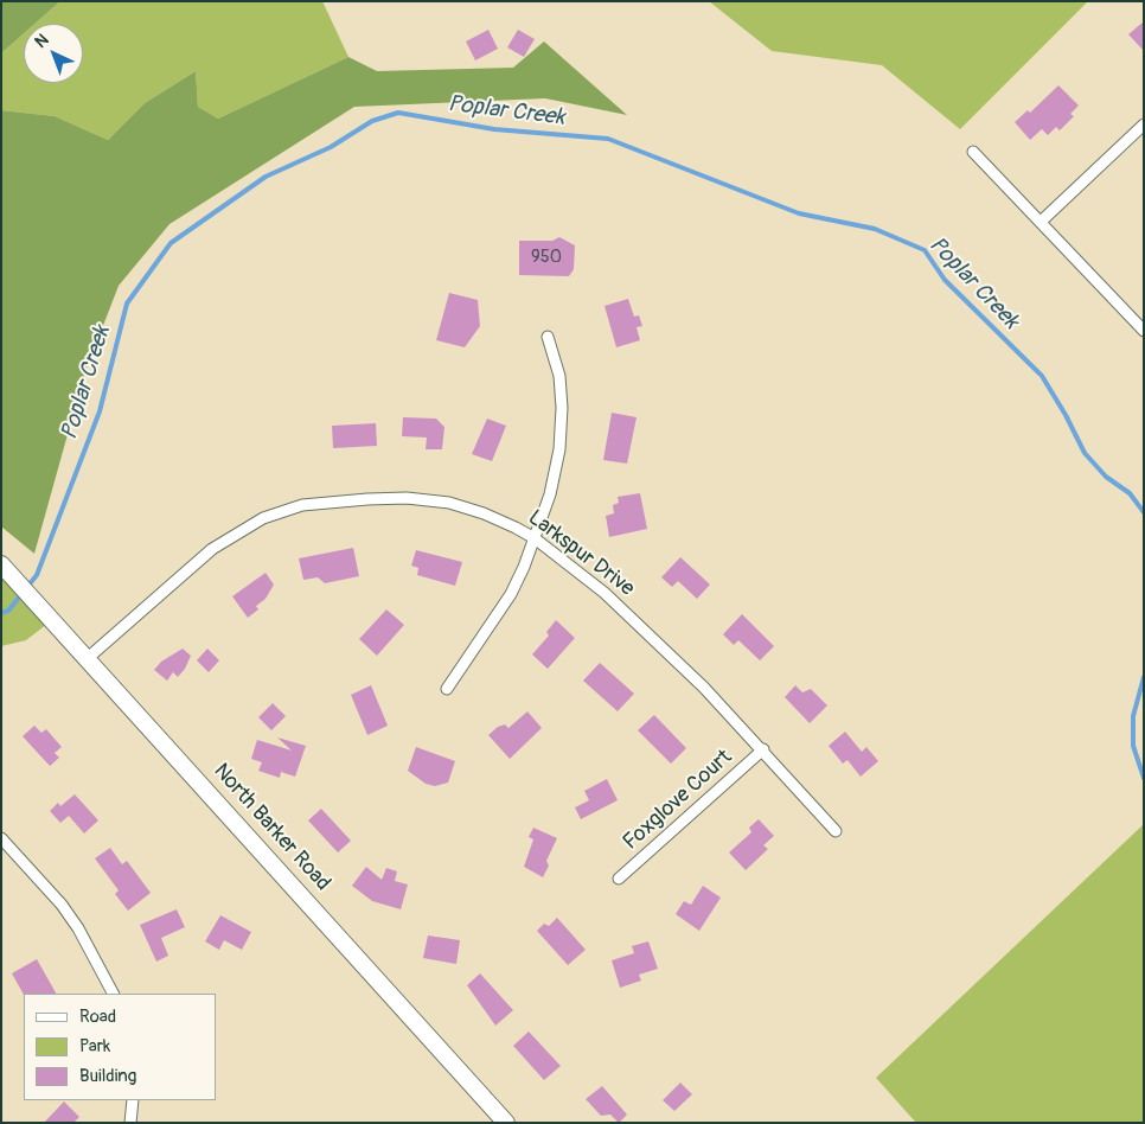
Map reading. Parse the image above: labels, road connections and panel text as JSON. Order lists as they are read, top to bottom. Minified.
{"streets":{"main road":["North Barker Road"],"street":["Larkspur Drive","Foxglove Court"]},"crossings":[["Larkspur Drive","Foxglove Court"],["Larkspur Drive","North Barker Road"]],"water":["Poplar Creek"],"house_numbers":["950"],"legend":["Road","Park","Building"],"north":"top left"}
